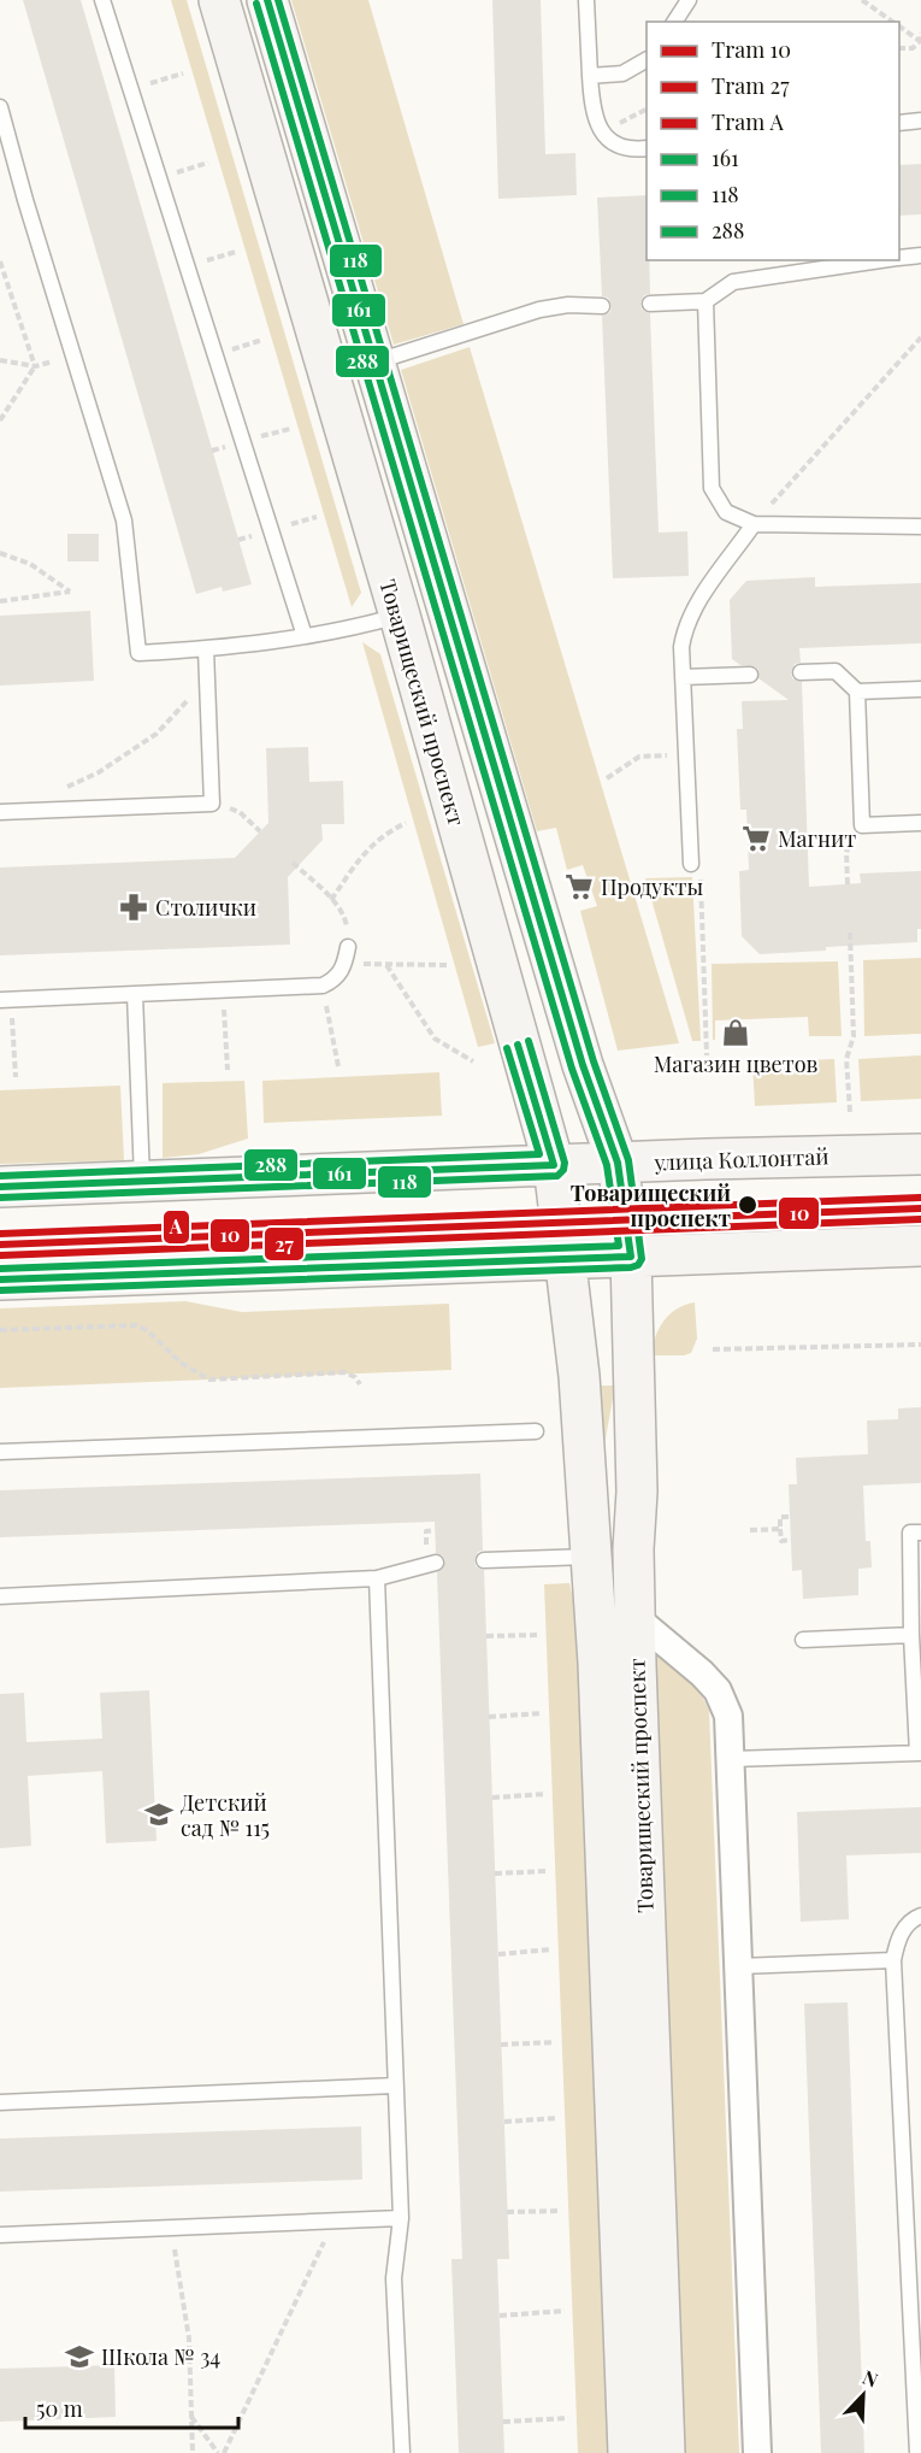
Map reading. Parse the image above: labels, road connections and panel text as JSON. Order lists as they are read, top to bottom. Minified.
{"streets":{"street":["Товарищеский проспект","улица Коллонтай"]},"crossings":[["Товарищеский проспект","улица Коллонтай"]],"places":{"supermarket":["Магнит","Продукты"],"pharmacy":["Столички"],"shop":["Магазин цветов"],"other":["Товарищеский проспект"],"school or university":["Детский сад № 115","Школа № 34"]},"lines":["transit line 161","transit line 118","transit line 288","tram line А","tram line 10","tram line 27"],"legend":["Tram 10","Tram 27","Tram А","161","118","288"],"scale_bar":"50 m","north":"top right"}
